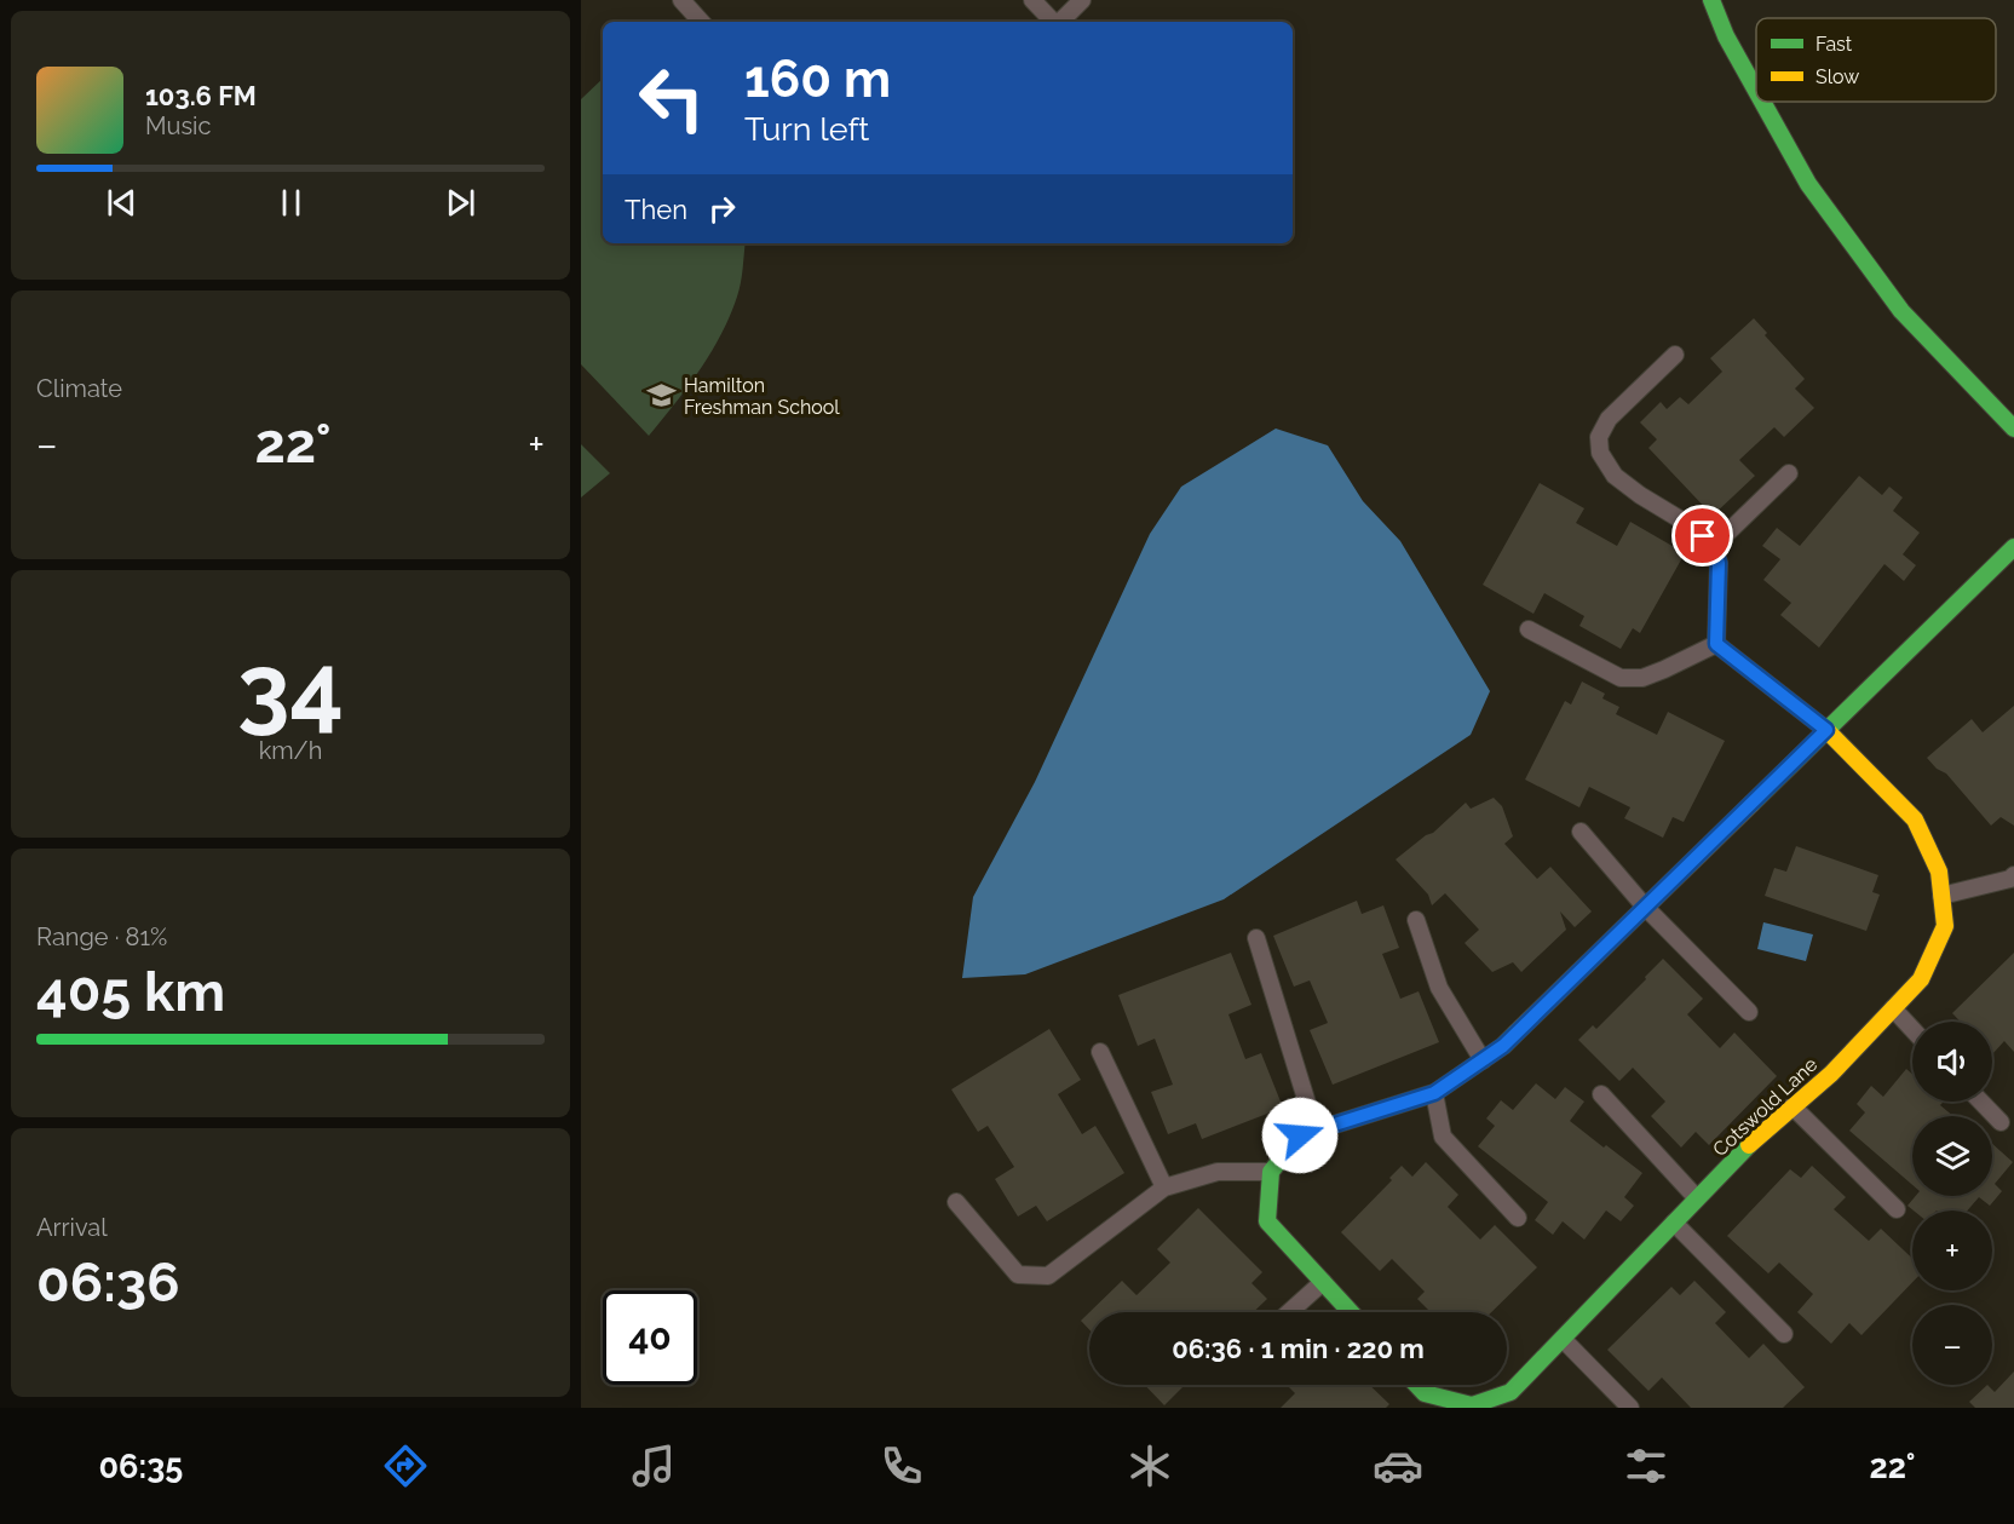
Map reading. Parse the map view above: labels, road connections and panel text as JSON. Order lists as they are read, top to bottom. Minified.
{"streets":{"street":["Cotswold Lane"]},"places":{"school or university":["Hamilton Freshman School"]},"legend":["Fast","Slow"],"page":{"turn":["160 m","Turn left"],"song":["103.6 FM","Music"],"then":"Then","tile":["Climate",["34","km/h"],["Range · 81%","405 km"],["Arrival","06:36"]],"heat":["−","22°","+"],"map_buttons":["+","−"],"limit":"40","trip":"06:36 · 1 min · 220 m","tabs":["06:35","22°"]}}
